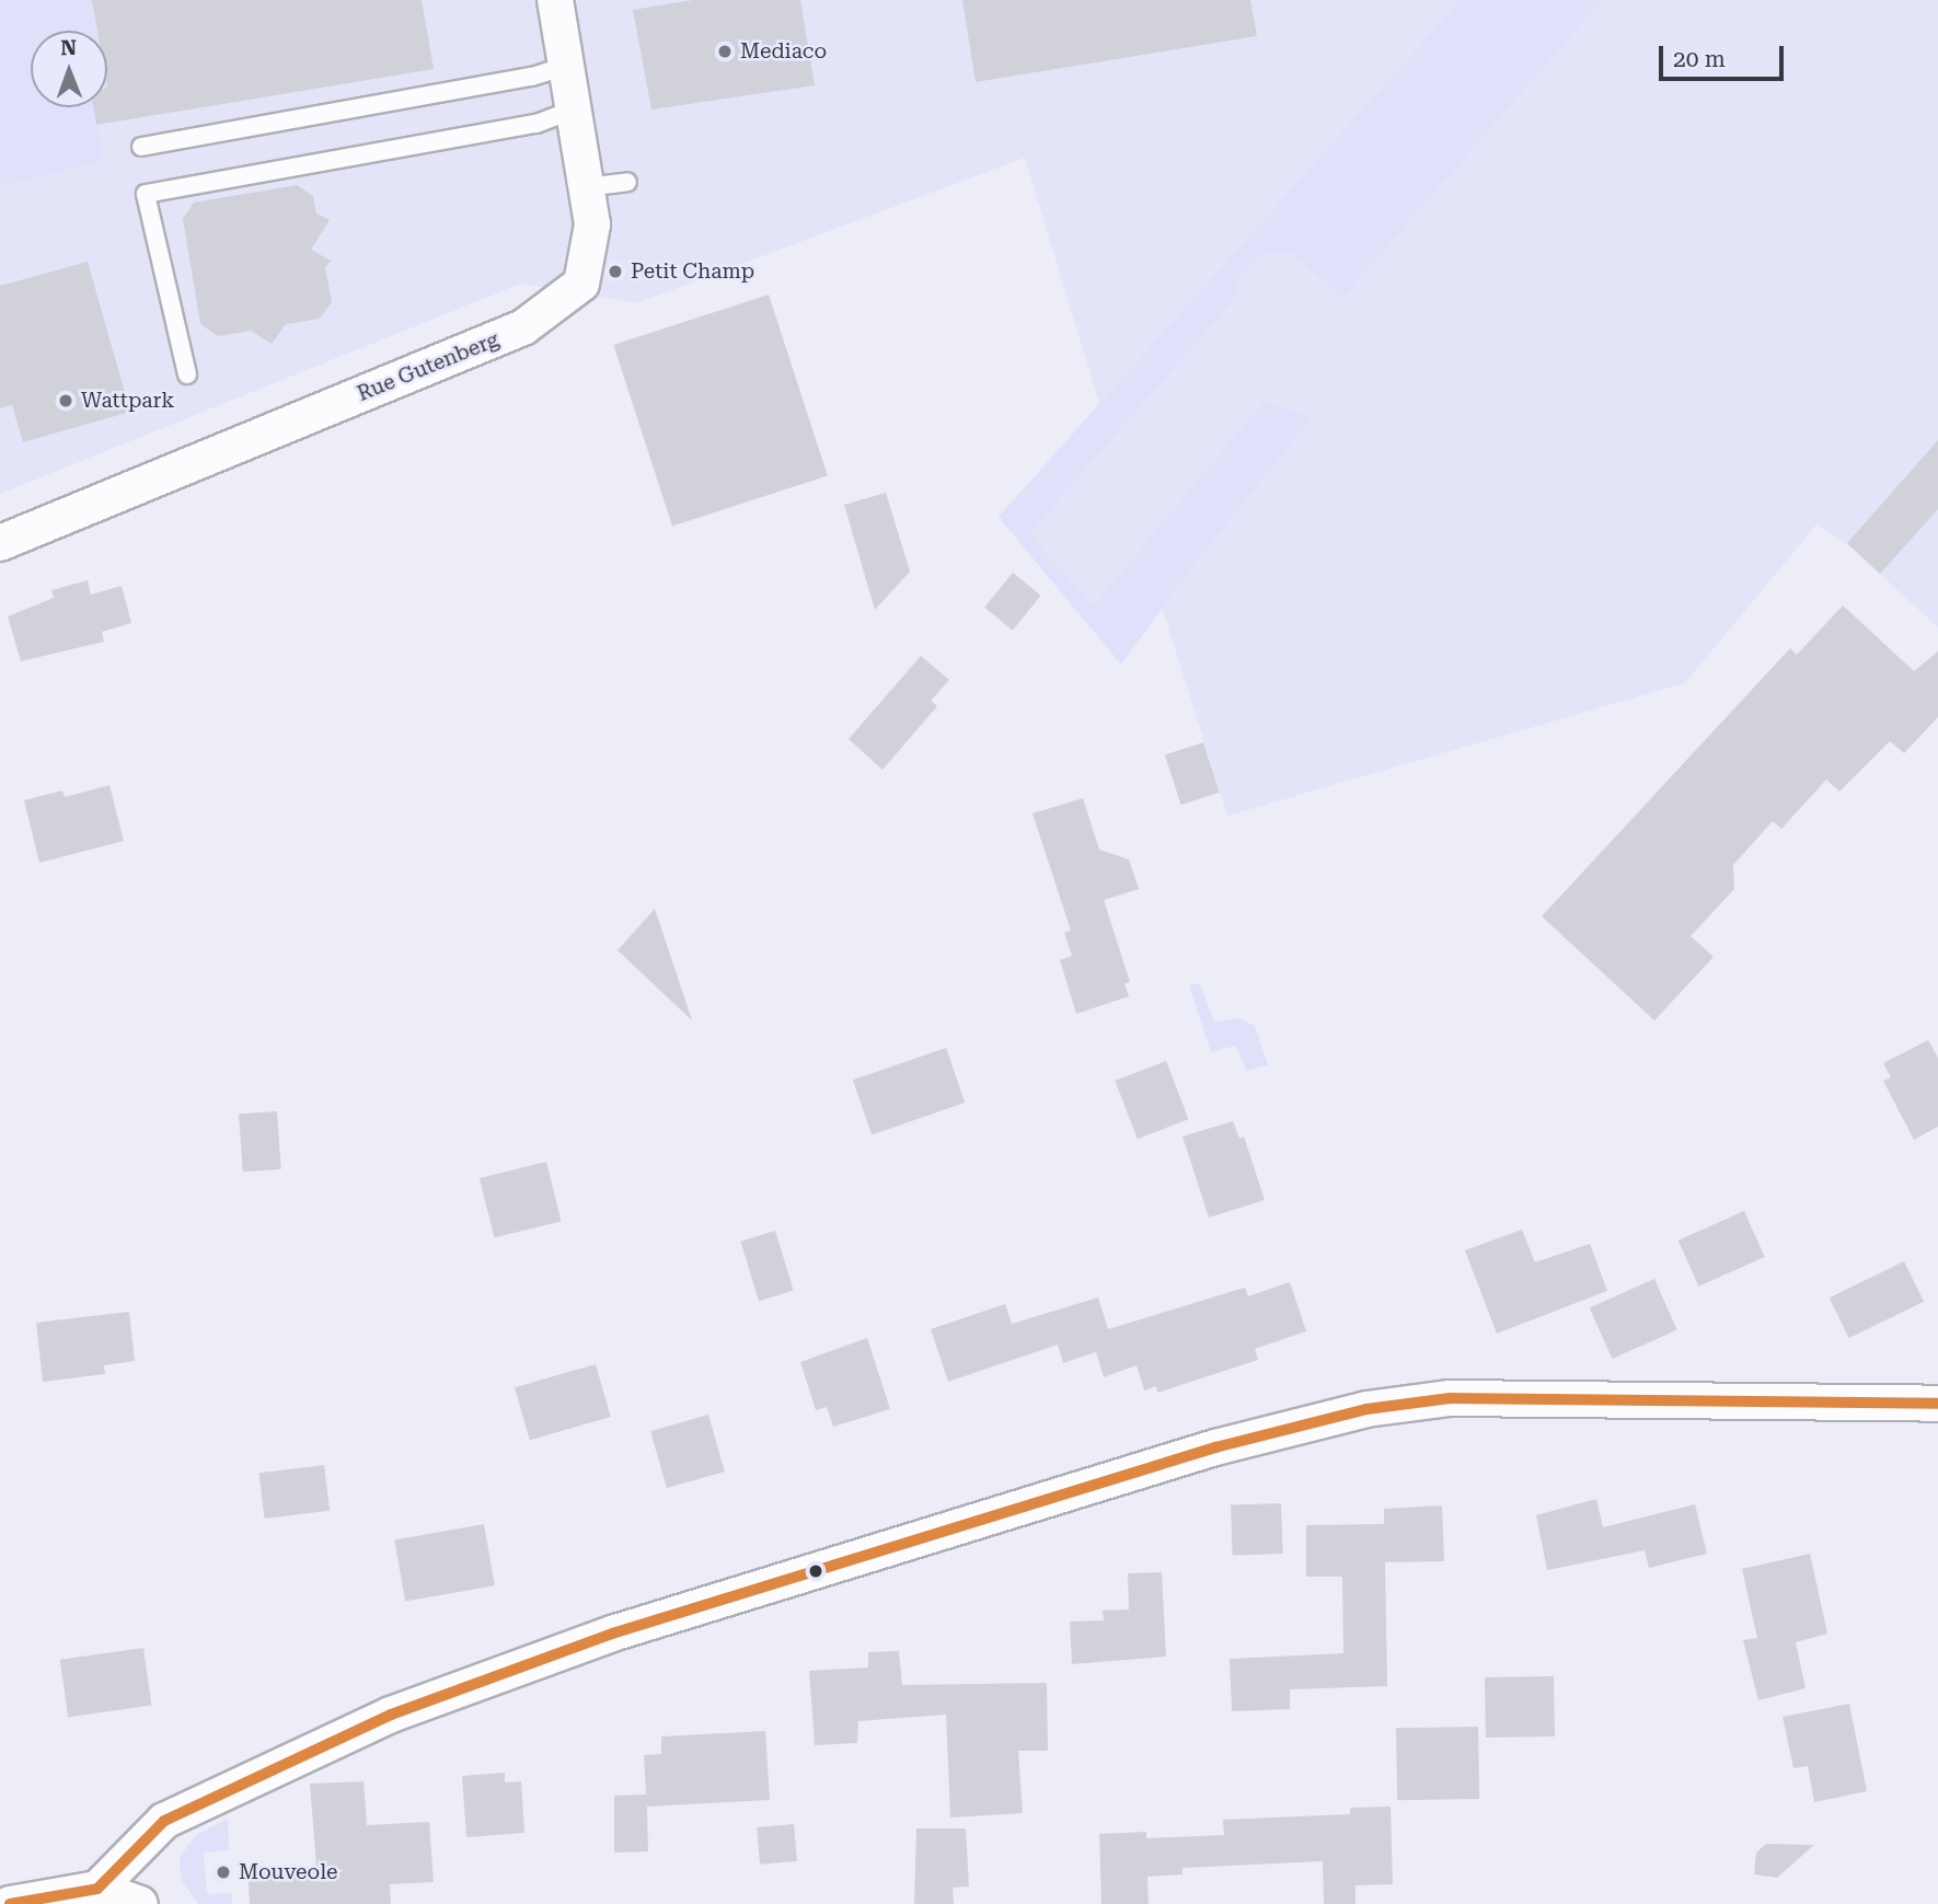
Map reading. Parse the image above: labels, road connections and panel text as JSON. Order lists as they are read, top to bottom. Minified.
{"streets":{"street":["Rue Gutenberg"]},"places":["Mediaco","Petit Champ","Wattpark","Mouveole"],"scale_bar":"20 m","north":"top"}
